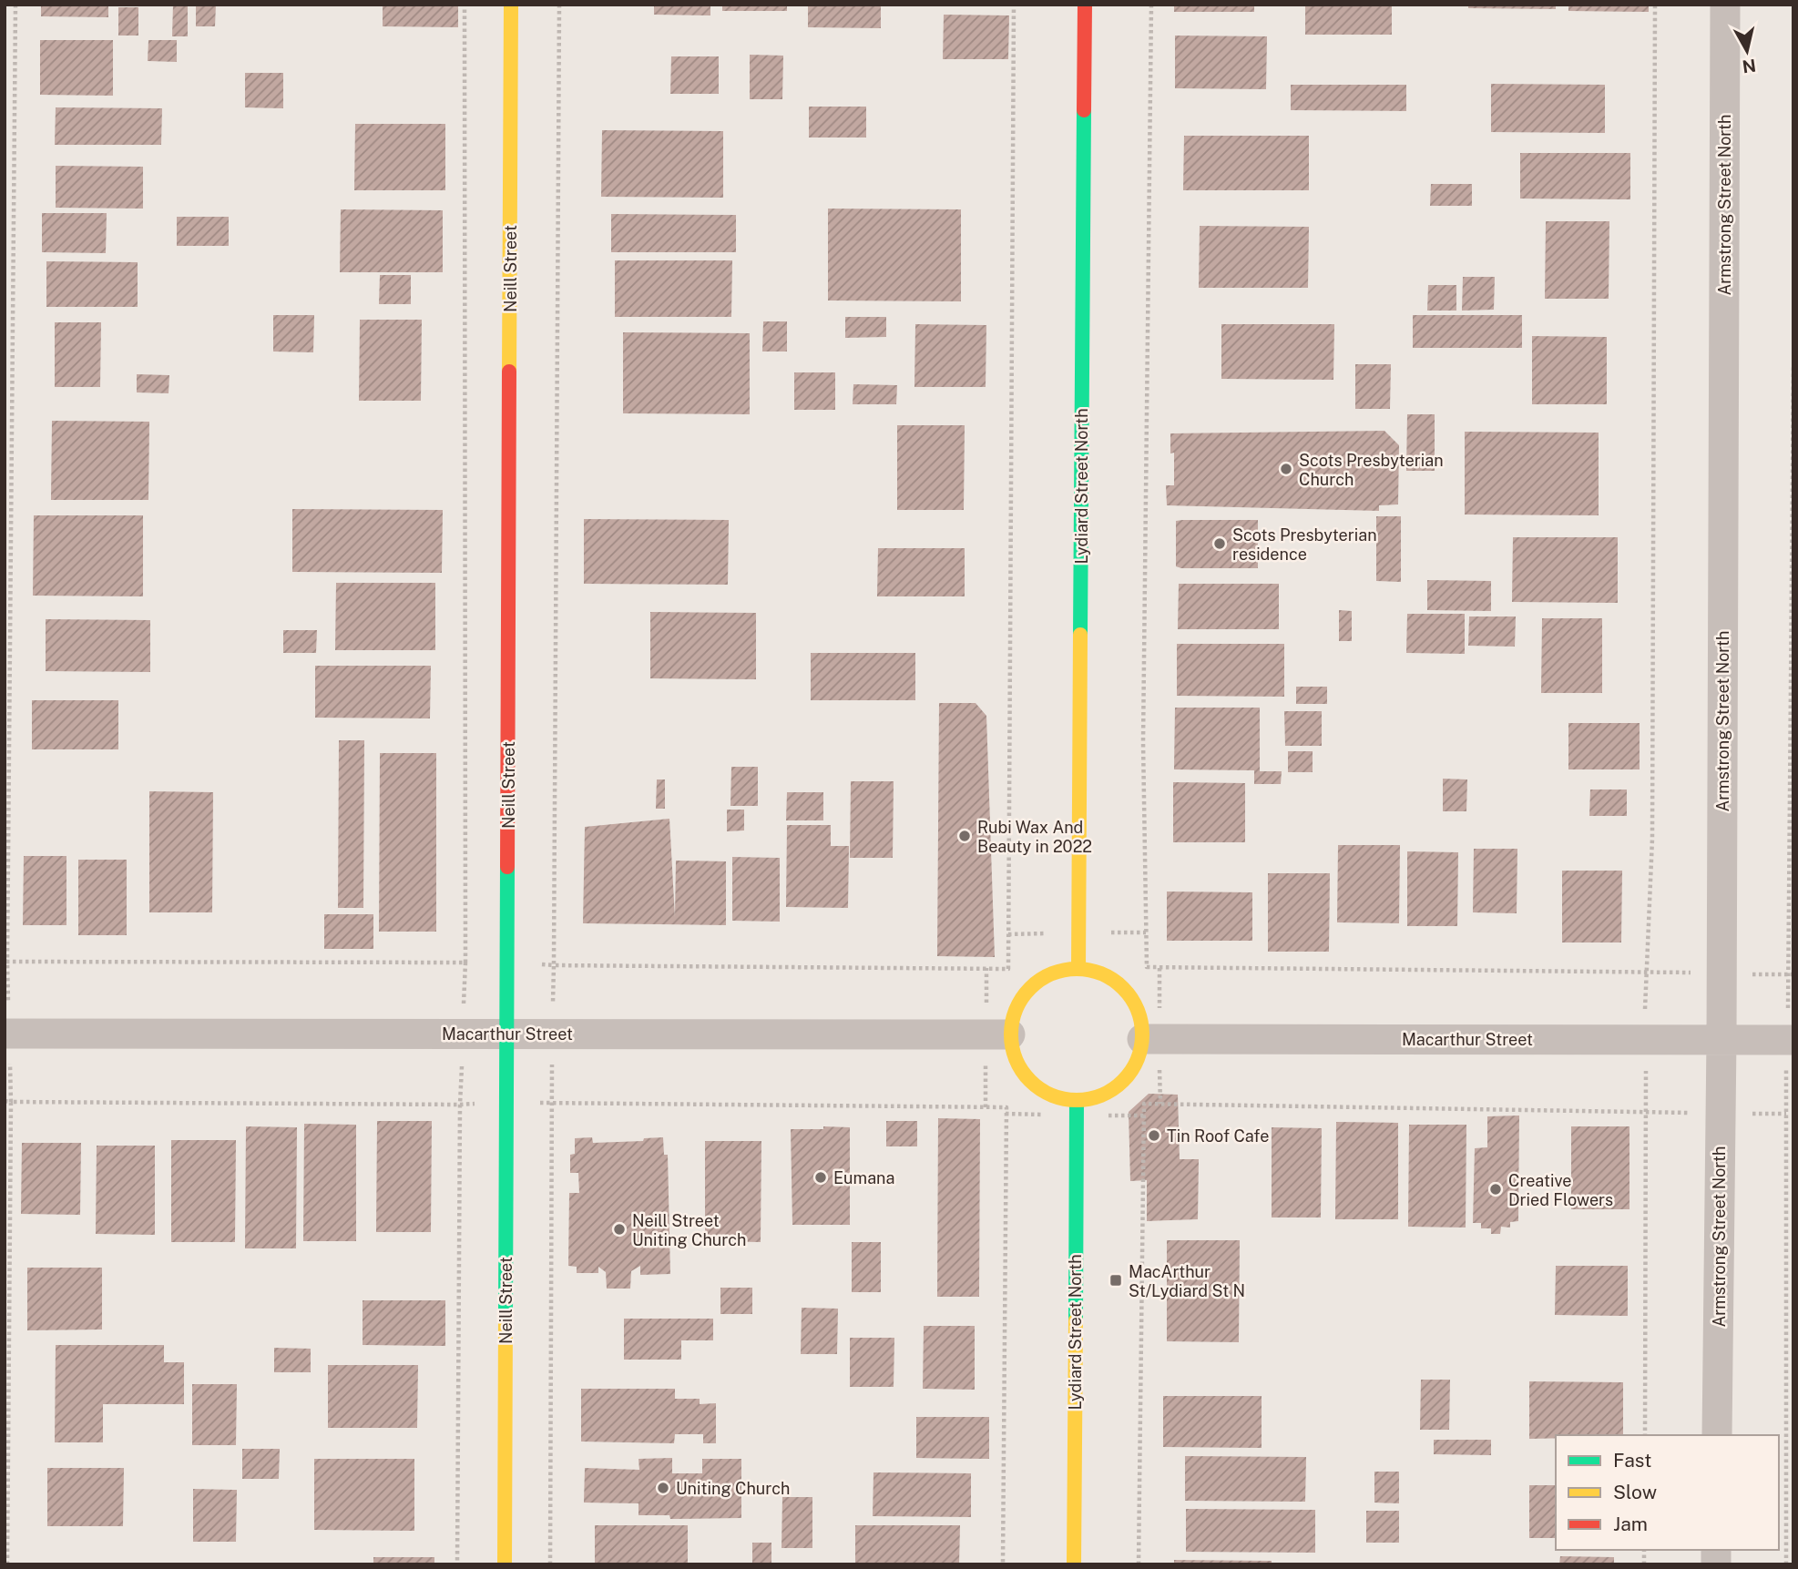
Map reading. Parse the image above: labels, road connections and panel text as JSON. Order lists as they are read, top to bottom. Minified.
{"streets":{"street":["Armstrong Street North","Neill Street","Lydiard Street North","Macarthur Street"]},"crossings":[["Armstrong Street North","Macarthur Street"],["Neill Street","Macarthur Street"],["Lydiard Street North","Macarthur Street"]],"places":{"other":["Scots Presbyterian Church","Scots Presbyterian residence","Rubi Wax And Beauty in 2022","Tin Roof Cafe","Eumana","Creative Dried Flowers","Neill Street Uniting Church","Uniting Church"],"transit":["MacArthur St/Lydiard St N"]},"legend":["Fast","Slow","Jam"],"north":"bottom"}
